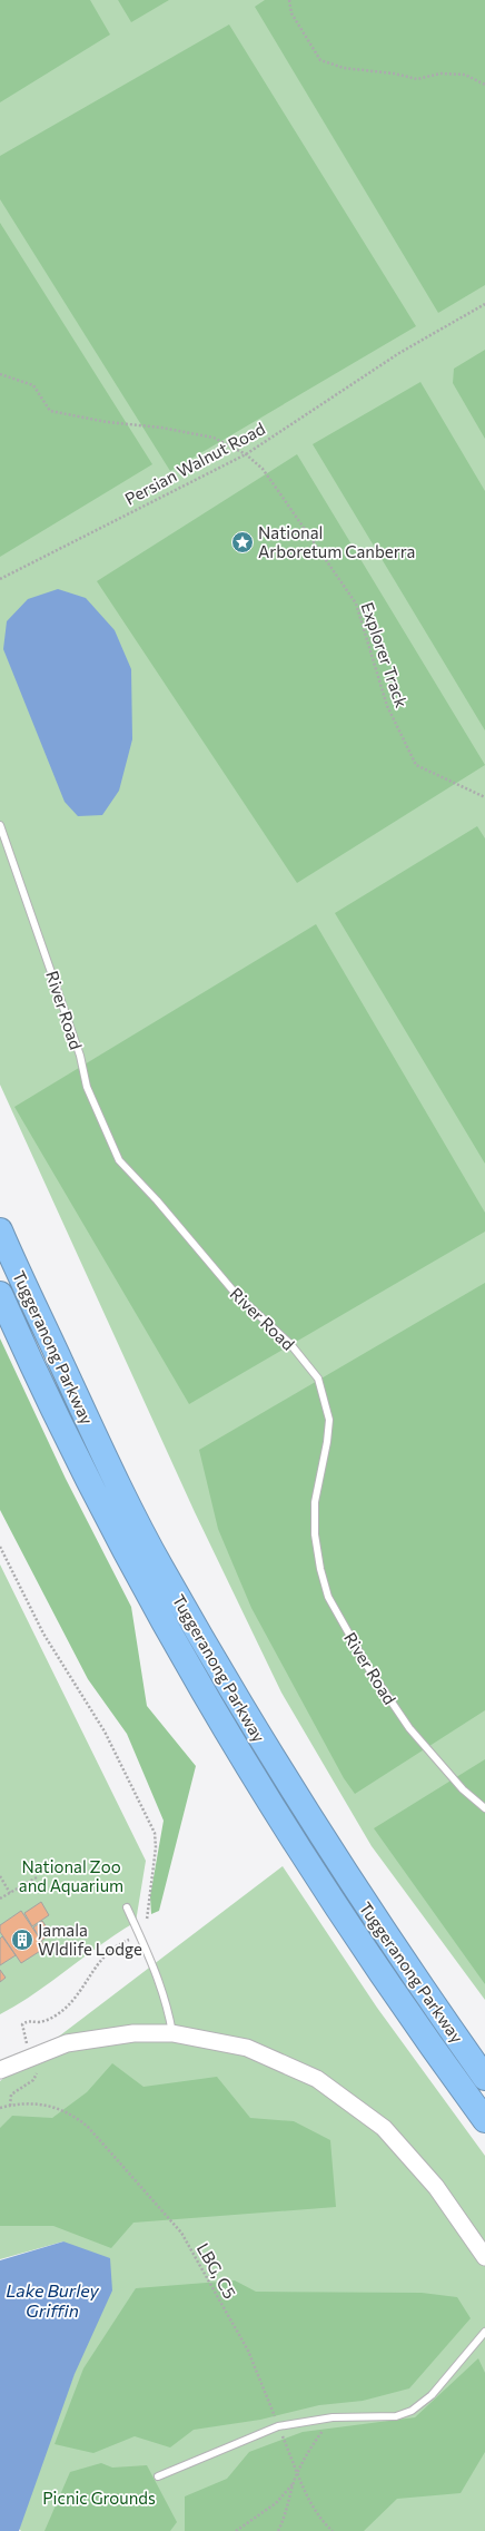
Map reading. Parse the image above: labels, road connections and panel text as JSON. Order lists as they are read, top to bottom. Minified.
{"streets":{"highway":["Tuggeranong Parkway"],"lane":["River Road"],"path":["Persian Walnut Road","Explorer Track","LBG, C5"]},"crossings":[["Persian Walnut Road","Explorer Track"]],"water":["Lake Burley Griffin"],"parks":["National Zoo and Aquarium","Picnic Grounds"],"places":{"place":["National Arboretum Canberra"],"building":["Jamala Wldlife Lodge"]}}
